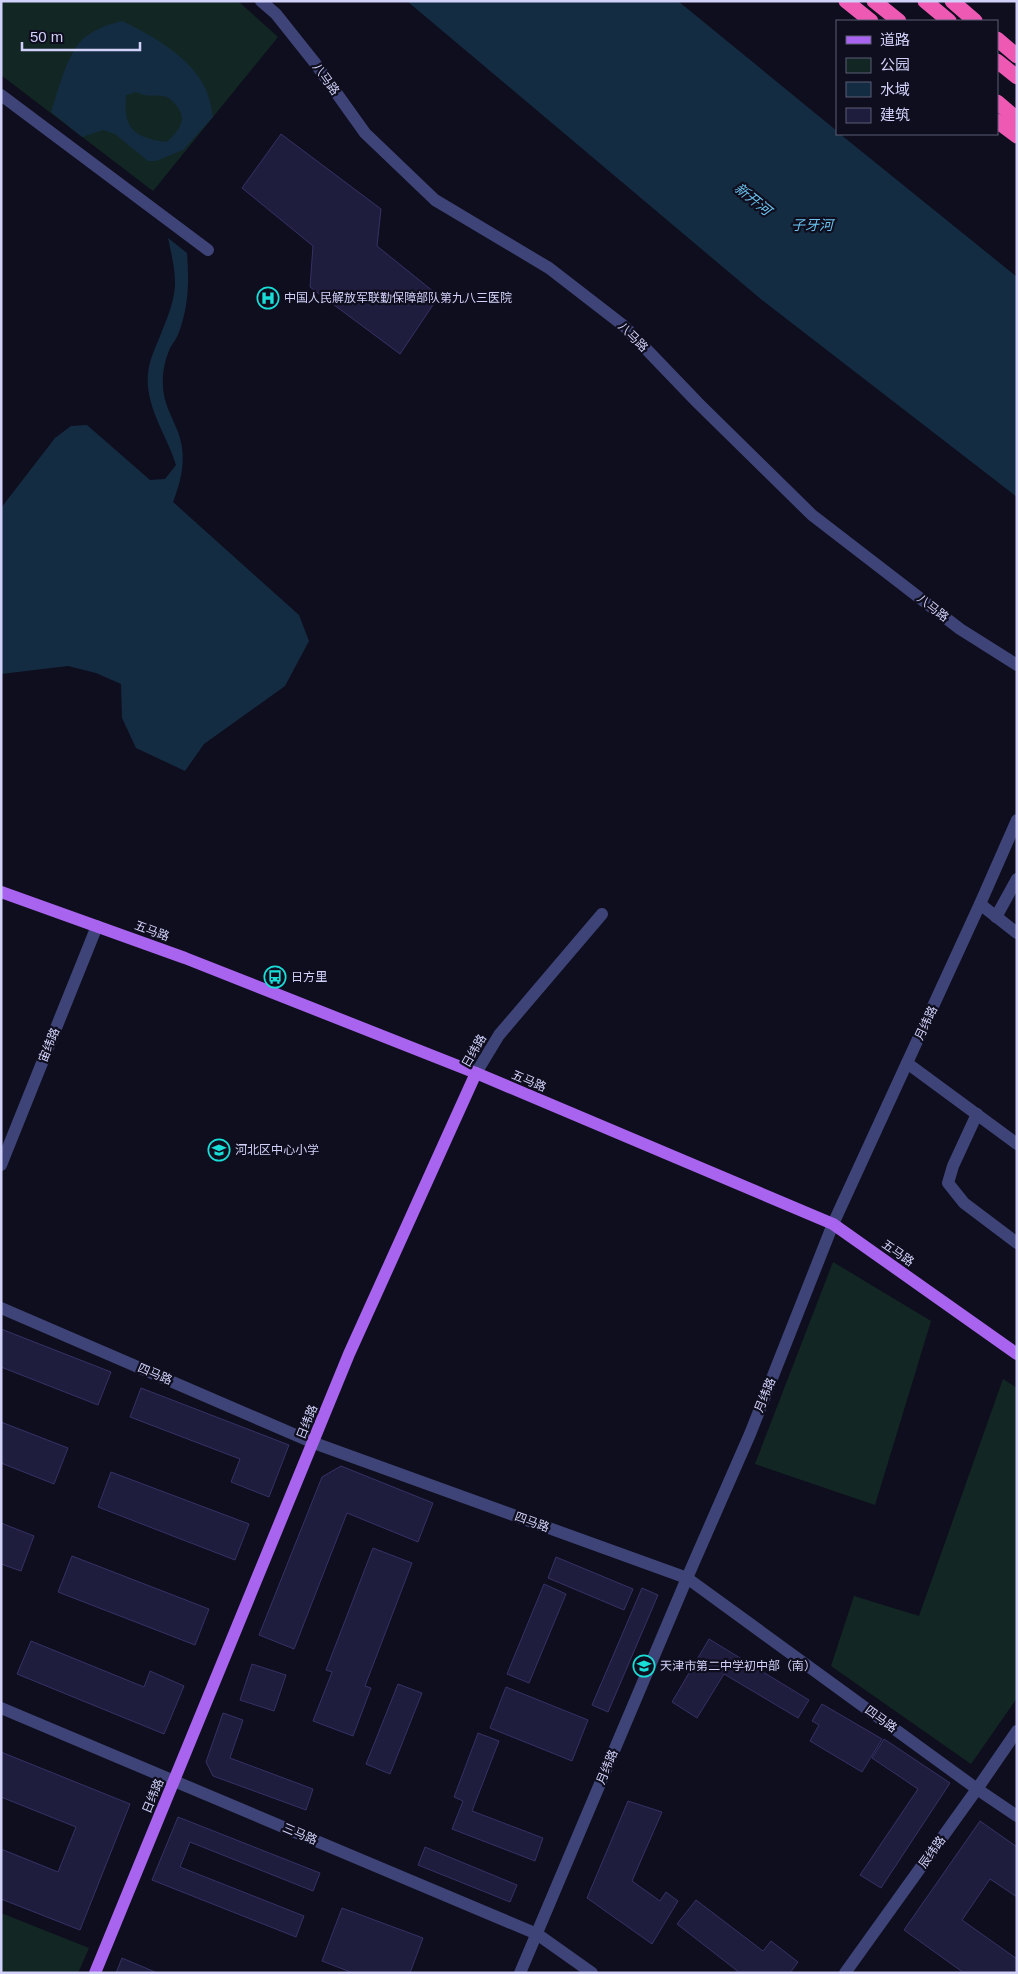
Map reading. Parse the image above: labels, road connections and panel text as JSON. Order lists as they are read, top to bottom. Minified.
{"streets":{"main road":["五马路","日纬路"],"street":["八马路","月纬路","宙纬路","四马路","三马路","辰纬路"]},"crossings":[["五马路","月纬路"],["五马路","宙纬路"],["五马路","日纬路"],["月纬路","四马路"],["月纬路","三马路"],["日纬路","四马路"],["日纬路","三马路"],["四马路","辰纬路"]],"water":["新开河","子牙河"],"places":{"hospital":["中国人民解放军联勤保障部队第九八三医院"],"bus stop":["日方里"],"school or university":["河北区中心小学","天津市第二中学初中部（南）"]},"legend":["道路","公园","水域","建筑"],"scale_bar":"50 m"}
